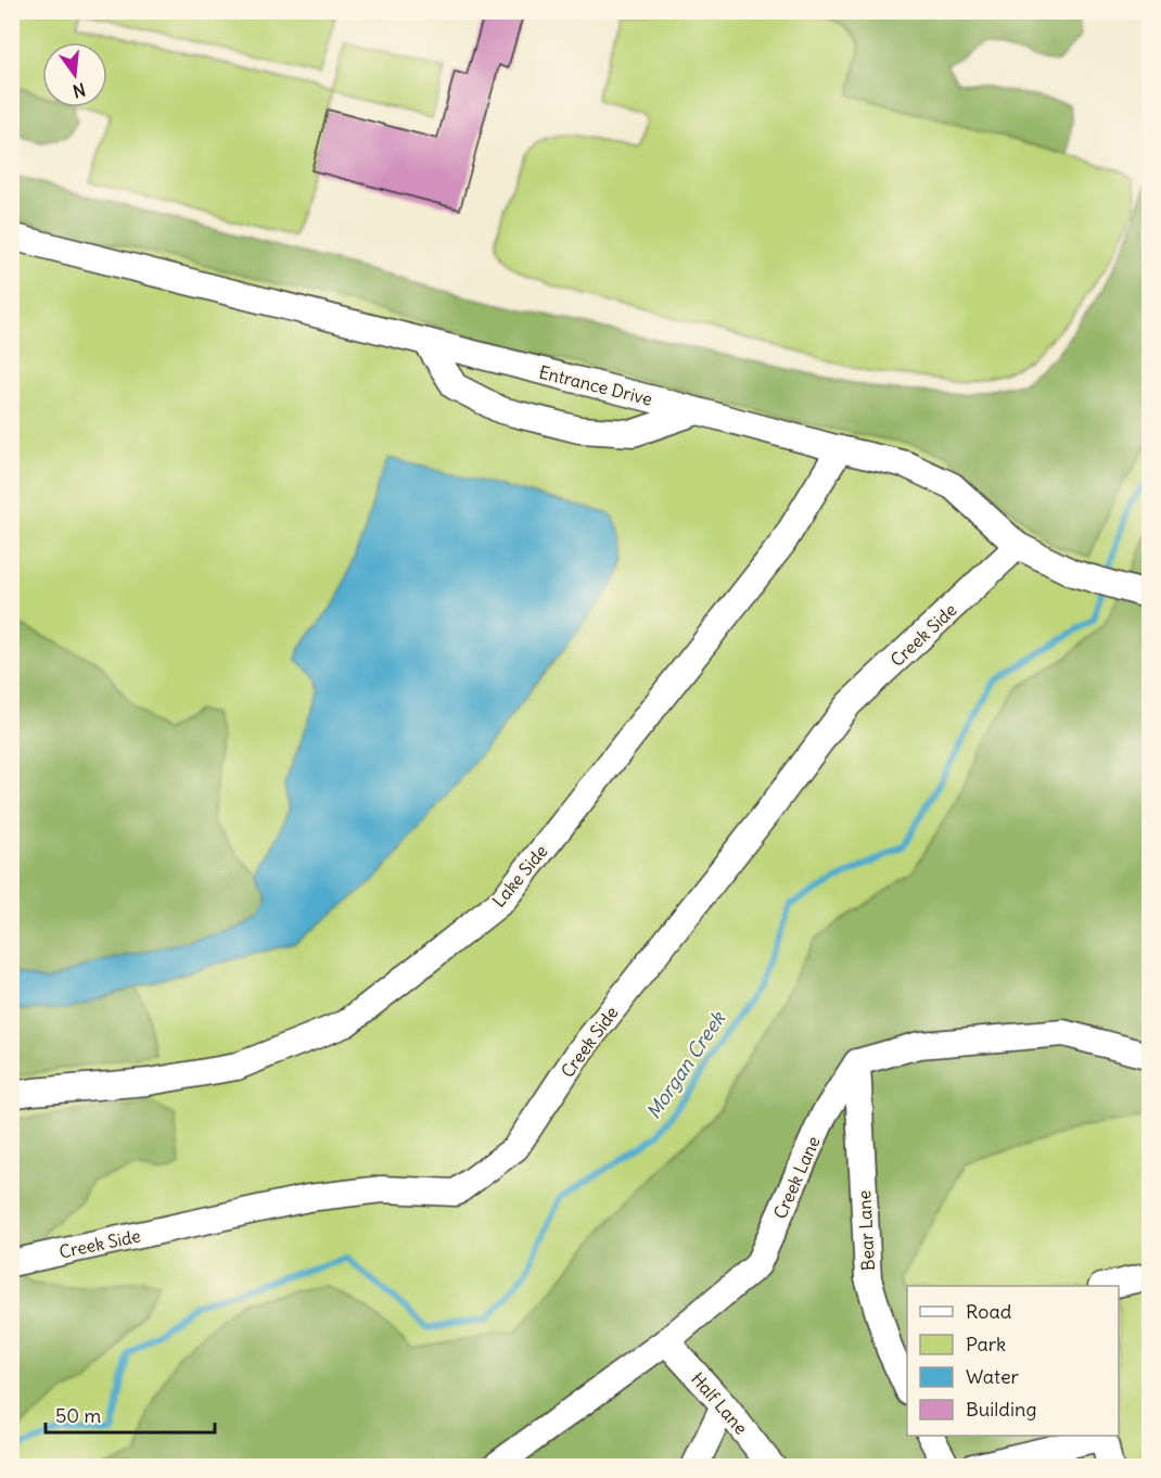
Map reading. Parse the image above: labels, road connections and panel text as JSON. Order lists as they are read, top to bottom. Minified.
{"streets":{"lane":["Entrance Drive","Creek Side","Lake Side","Creek Lane","Bear Lane","Half Lane"]},"crossings":[["Entrance Drive","Creek Side"],["Entrance Drive","Lake Side"],["Creek Lane","Bear Lane"],["Creek Lane","Half Lane"]],"water":["Morgan Creek"],"legend":["Road","Park","Water","Building"],"scale_bar":"50 m","north":"bottom"}
